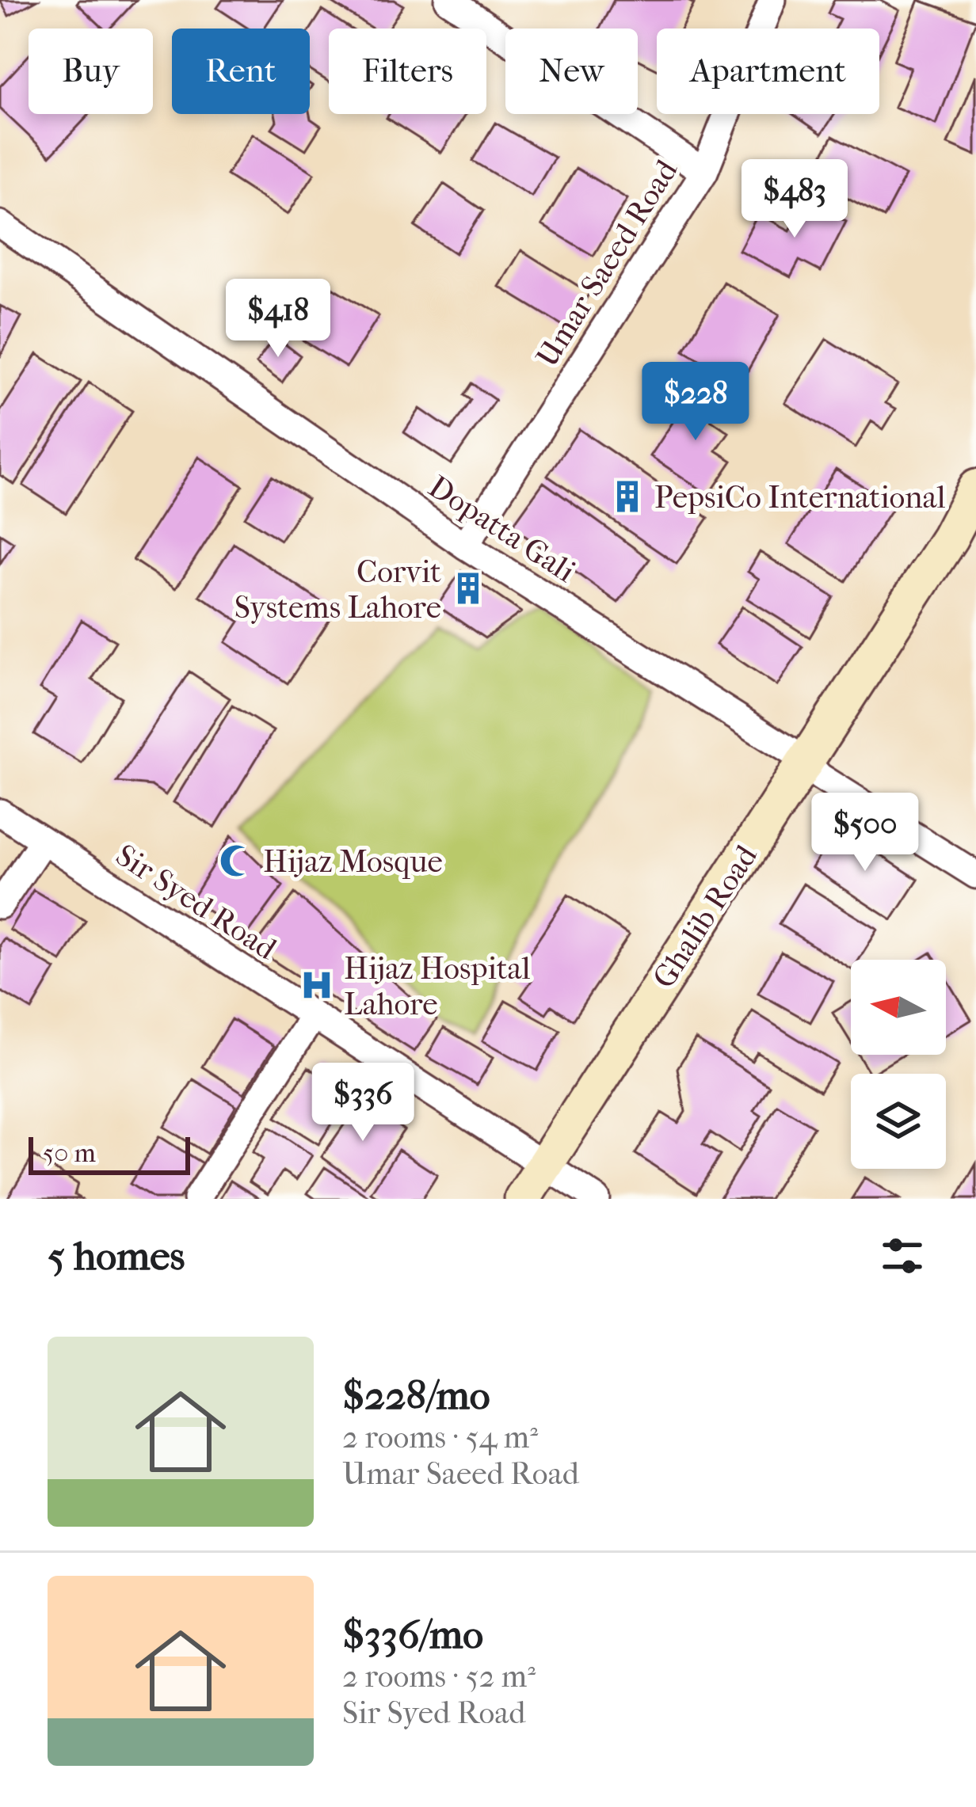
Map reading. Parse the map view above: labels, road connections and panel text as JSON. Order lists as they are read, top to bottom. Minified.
{"streets":{"street":["Umar Saeed Road","Dopatta Gali","Sir Syed Road","Ghalib Road"]},"crossings":[["Umar Saeed Road","Dopatta Gali"],["Dopatta Gali","Ghalib Road"],["Sir Syed Road","Ghalib Road"]],"places":{"building":["PepsiCo International","Corvit Systems Lahore"],"mosque":["Hijaz Mosque"],"hospital":["Hijaz Hospital Lahore"]},"scale_bar":"50 m","north":"left","page":{"chip":["Buy","Rent","Filters","New","Apartment"],"price":["$483","$418","$228","$500","$336"],"scale":"50 m","heading":"5 homes","list":[{"name":"$228/mo","note":"2 rooms · 54 m² · Umar Saeed Road"},{"name":"$336/mo","note":"2 rooms · 52 m² · Sir Syed Road"}]}}
